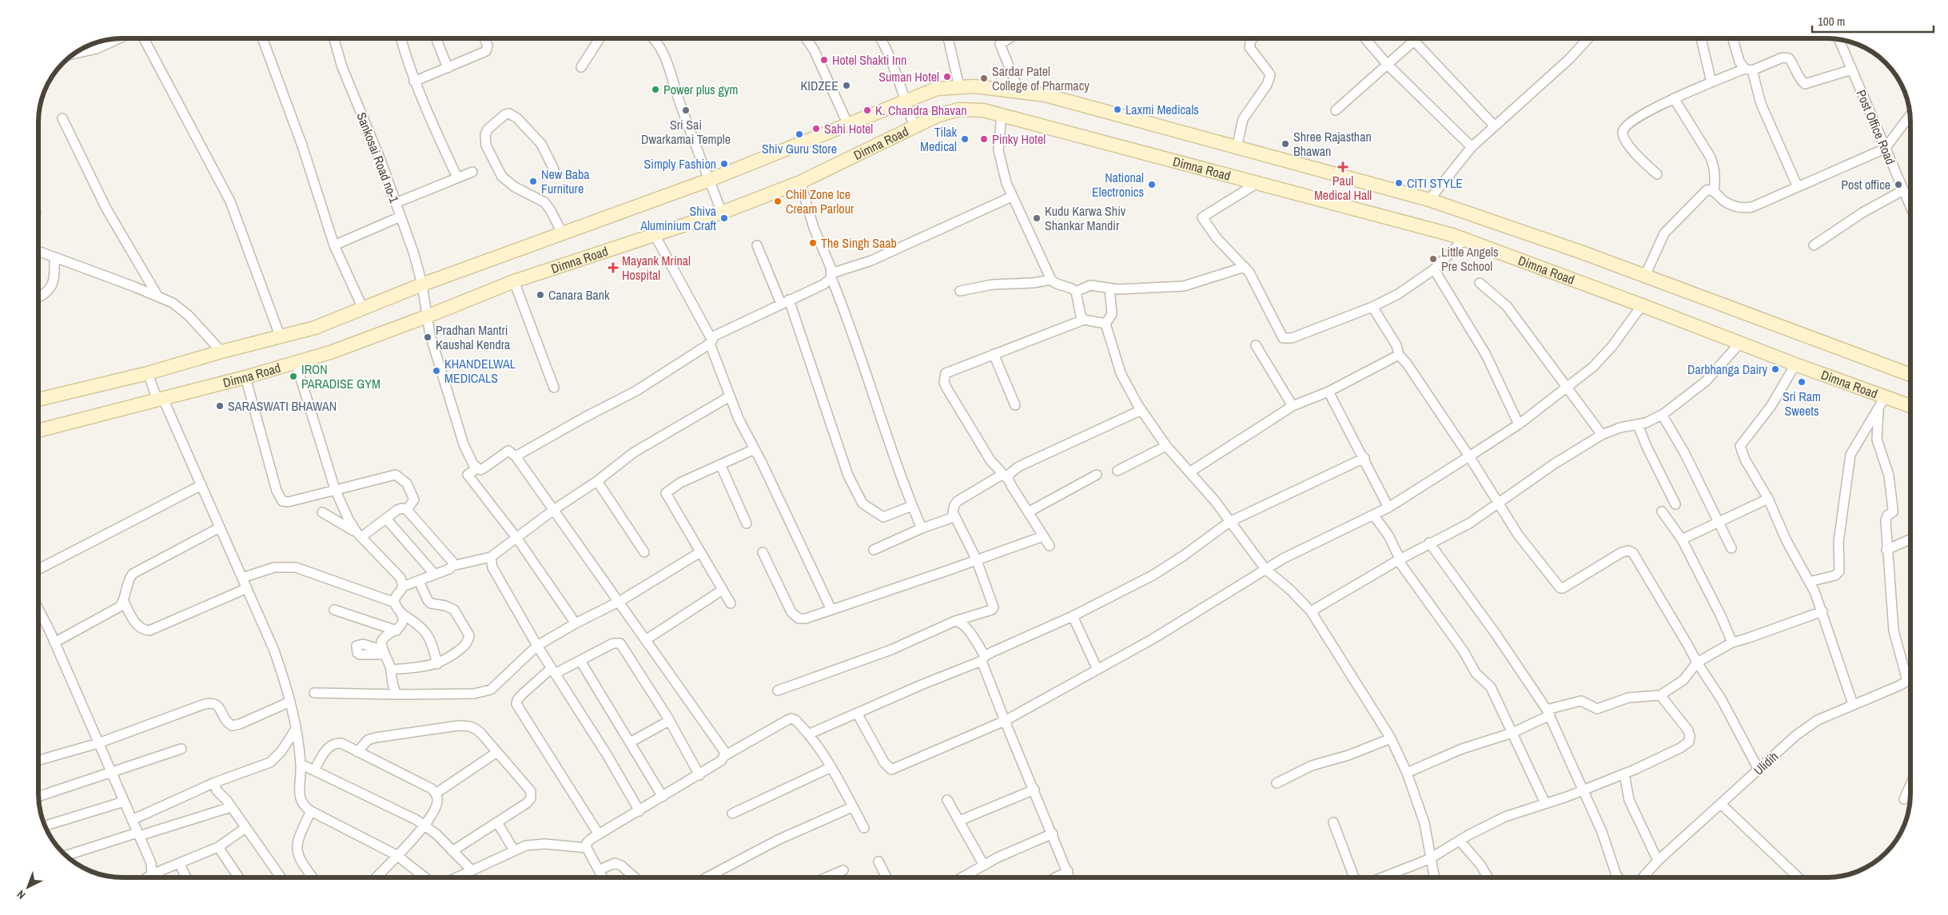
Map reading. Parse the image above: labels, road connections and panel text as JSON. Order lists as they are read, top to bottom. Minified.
{"streets":{"street":["Post Office Road","Dimna Road","Sankosai Road no-1","Ulidih"]},"crossings":[["Dimna Road","Sankosai Road no-1"]],"places":{"other":["Hotel Shakti Inn","Suman Hotel","Sardar Patel College of Pharmacy","KIDZEE","Power plus gym","Laxmi Medicals","Sri Sai Dwarkamai Temple","K. Chandra Bhavan","Sahi Hotel","Shiv Guru Store","Tilak Medical","Pinky Hotel","Shree Rajasthan Bhawan","Simply Fashion","New Baba Furniture","CITI STYLE","National Electronics","Post office","Chill Zone Ice Cream Parlour","Shiva Aluminium Craft","Kudu Karwa Shiv Shankar Mandir","The Singh Saab","Little Angels Pre School","Canara Bank","Pradhan Mantri Kaushal Kendra","Darbhanga Dairy","KHANDELWAL MEDICALS","IRON PARADISE GYM","Sri Ram Sweets","SARASWATI BHAWAN"],"health":["Paul Medical Hall","Mayank Mrinal Hospital"]},"scale_bar":"100 m","north":"bottom left"}
